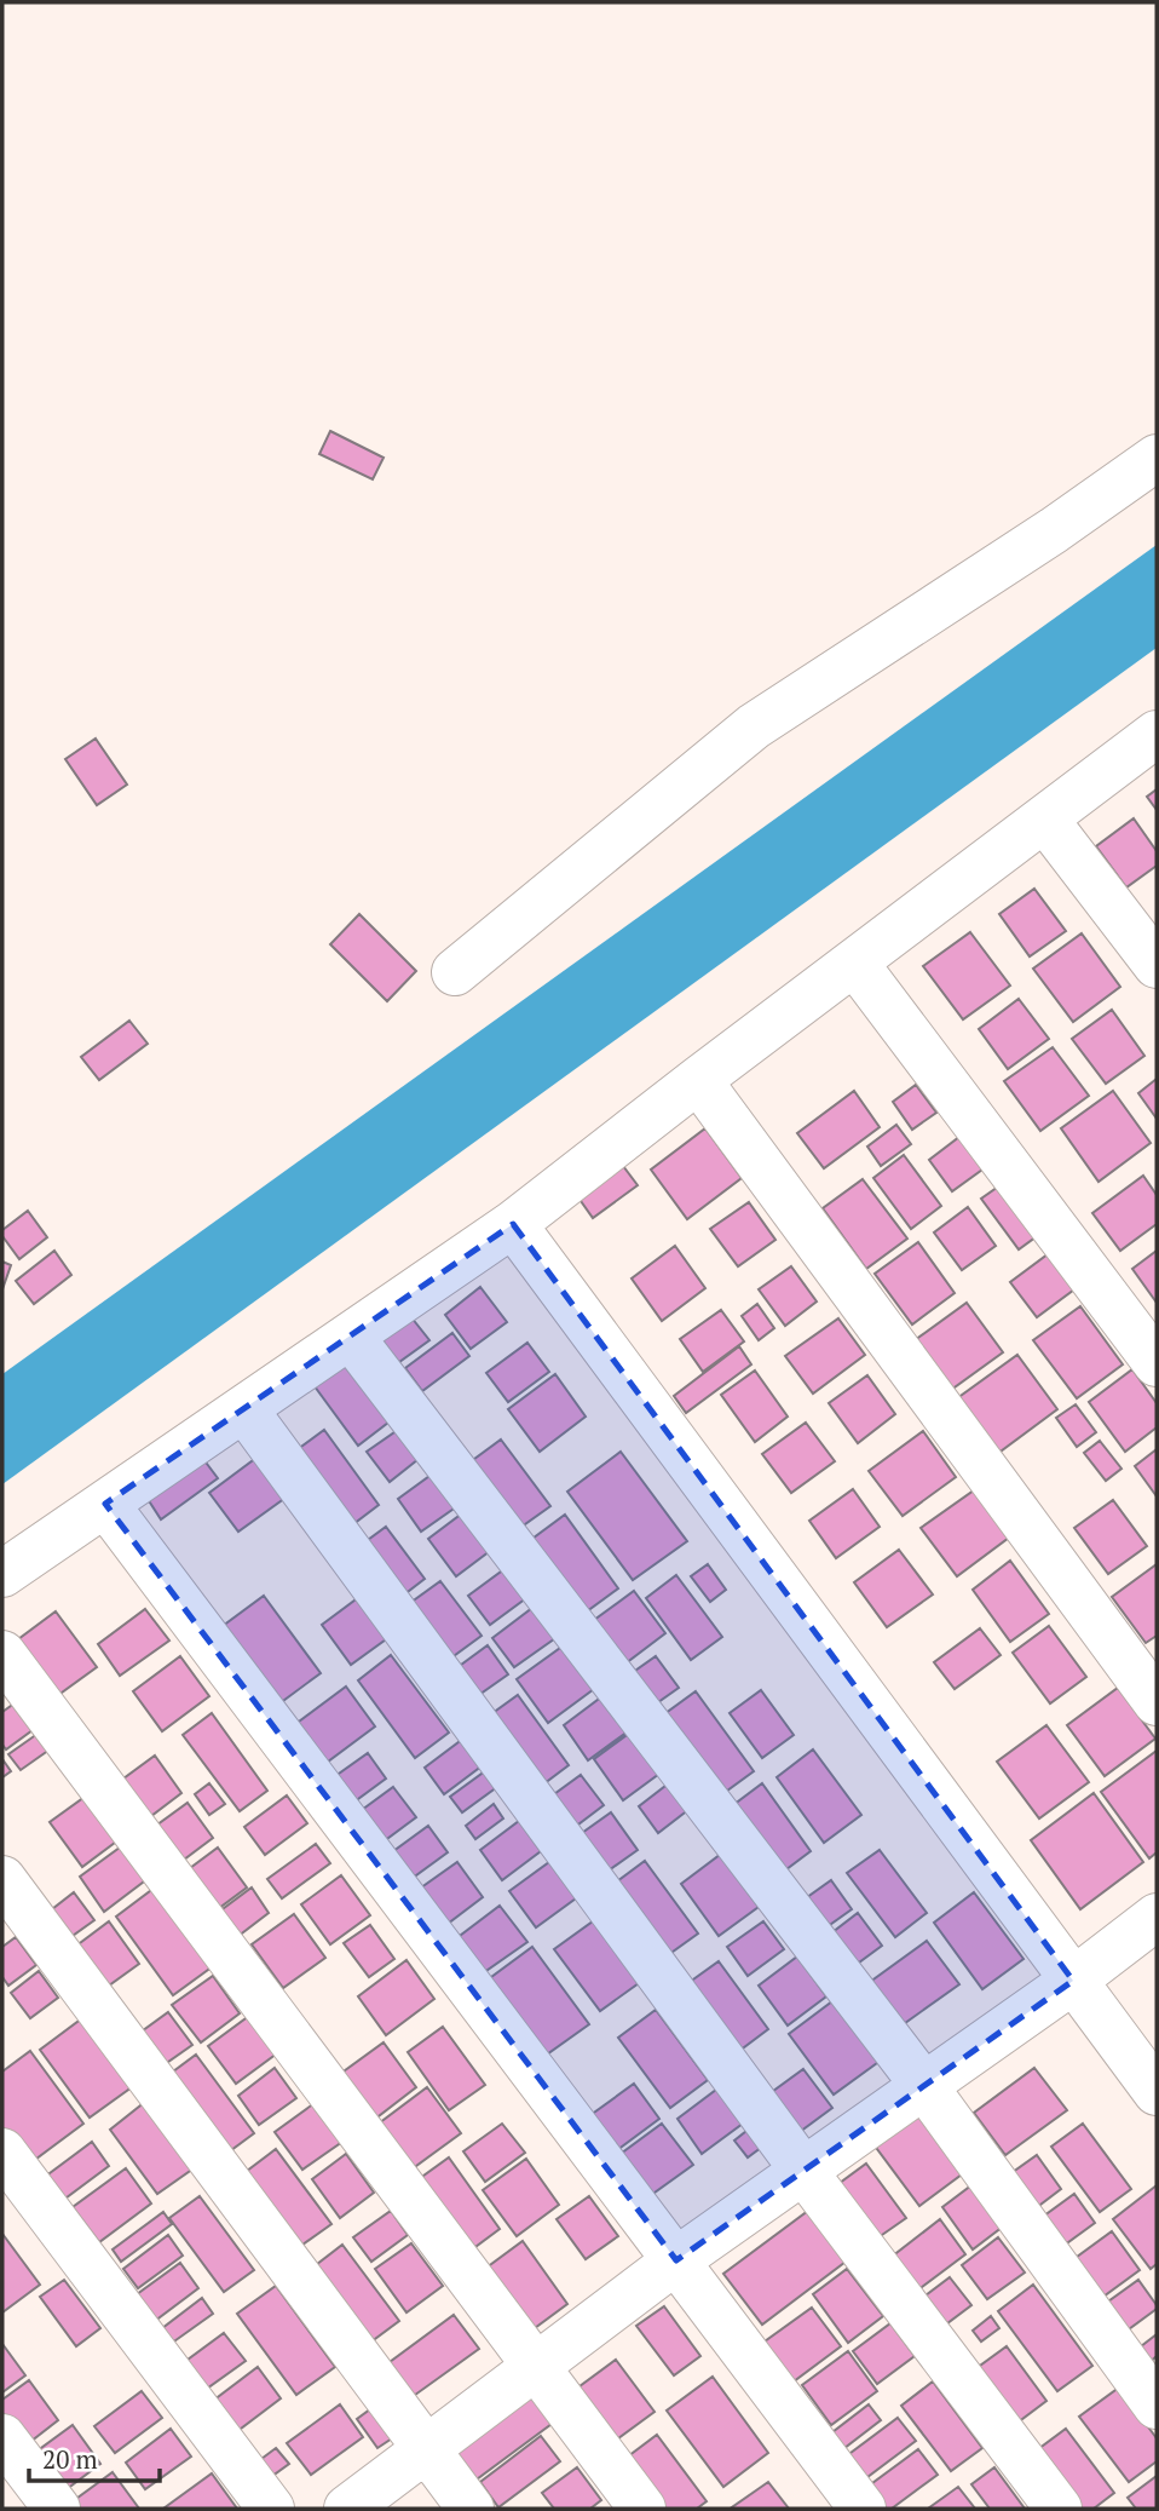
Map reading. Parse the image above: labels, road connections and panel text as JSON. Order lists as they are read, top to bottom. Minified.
{"scale_bar":"20 m"}
